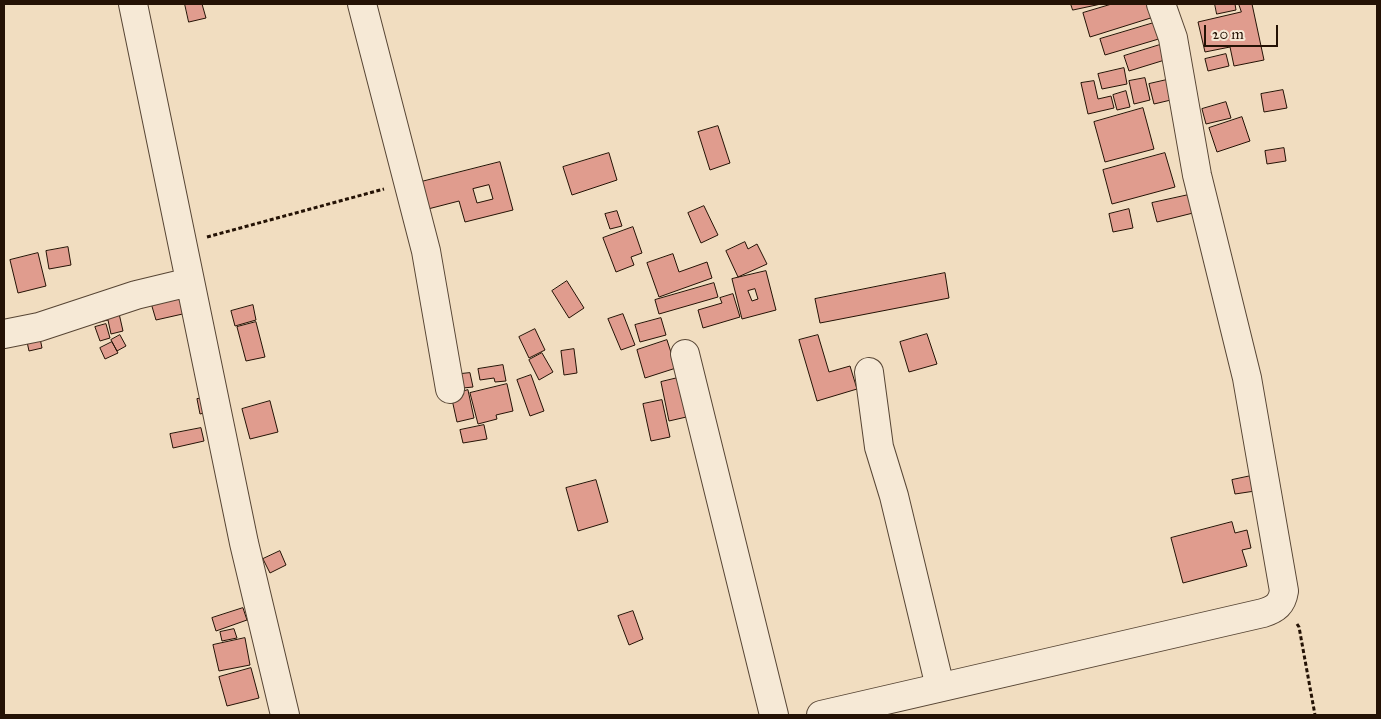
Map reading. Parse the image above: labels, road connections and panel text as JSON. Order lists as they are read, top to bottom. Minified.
{"scale_bar":"20 m"}
